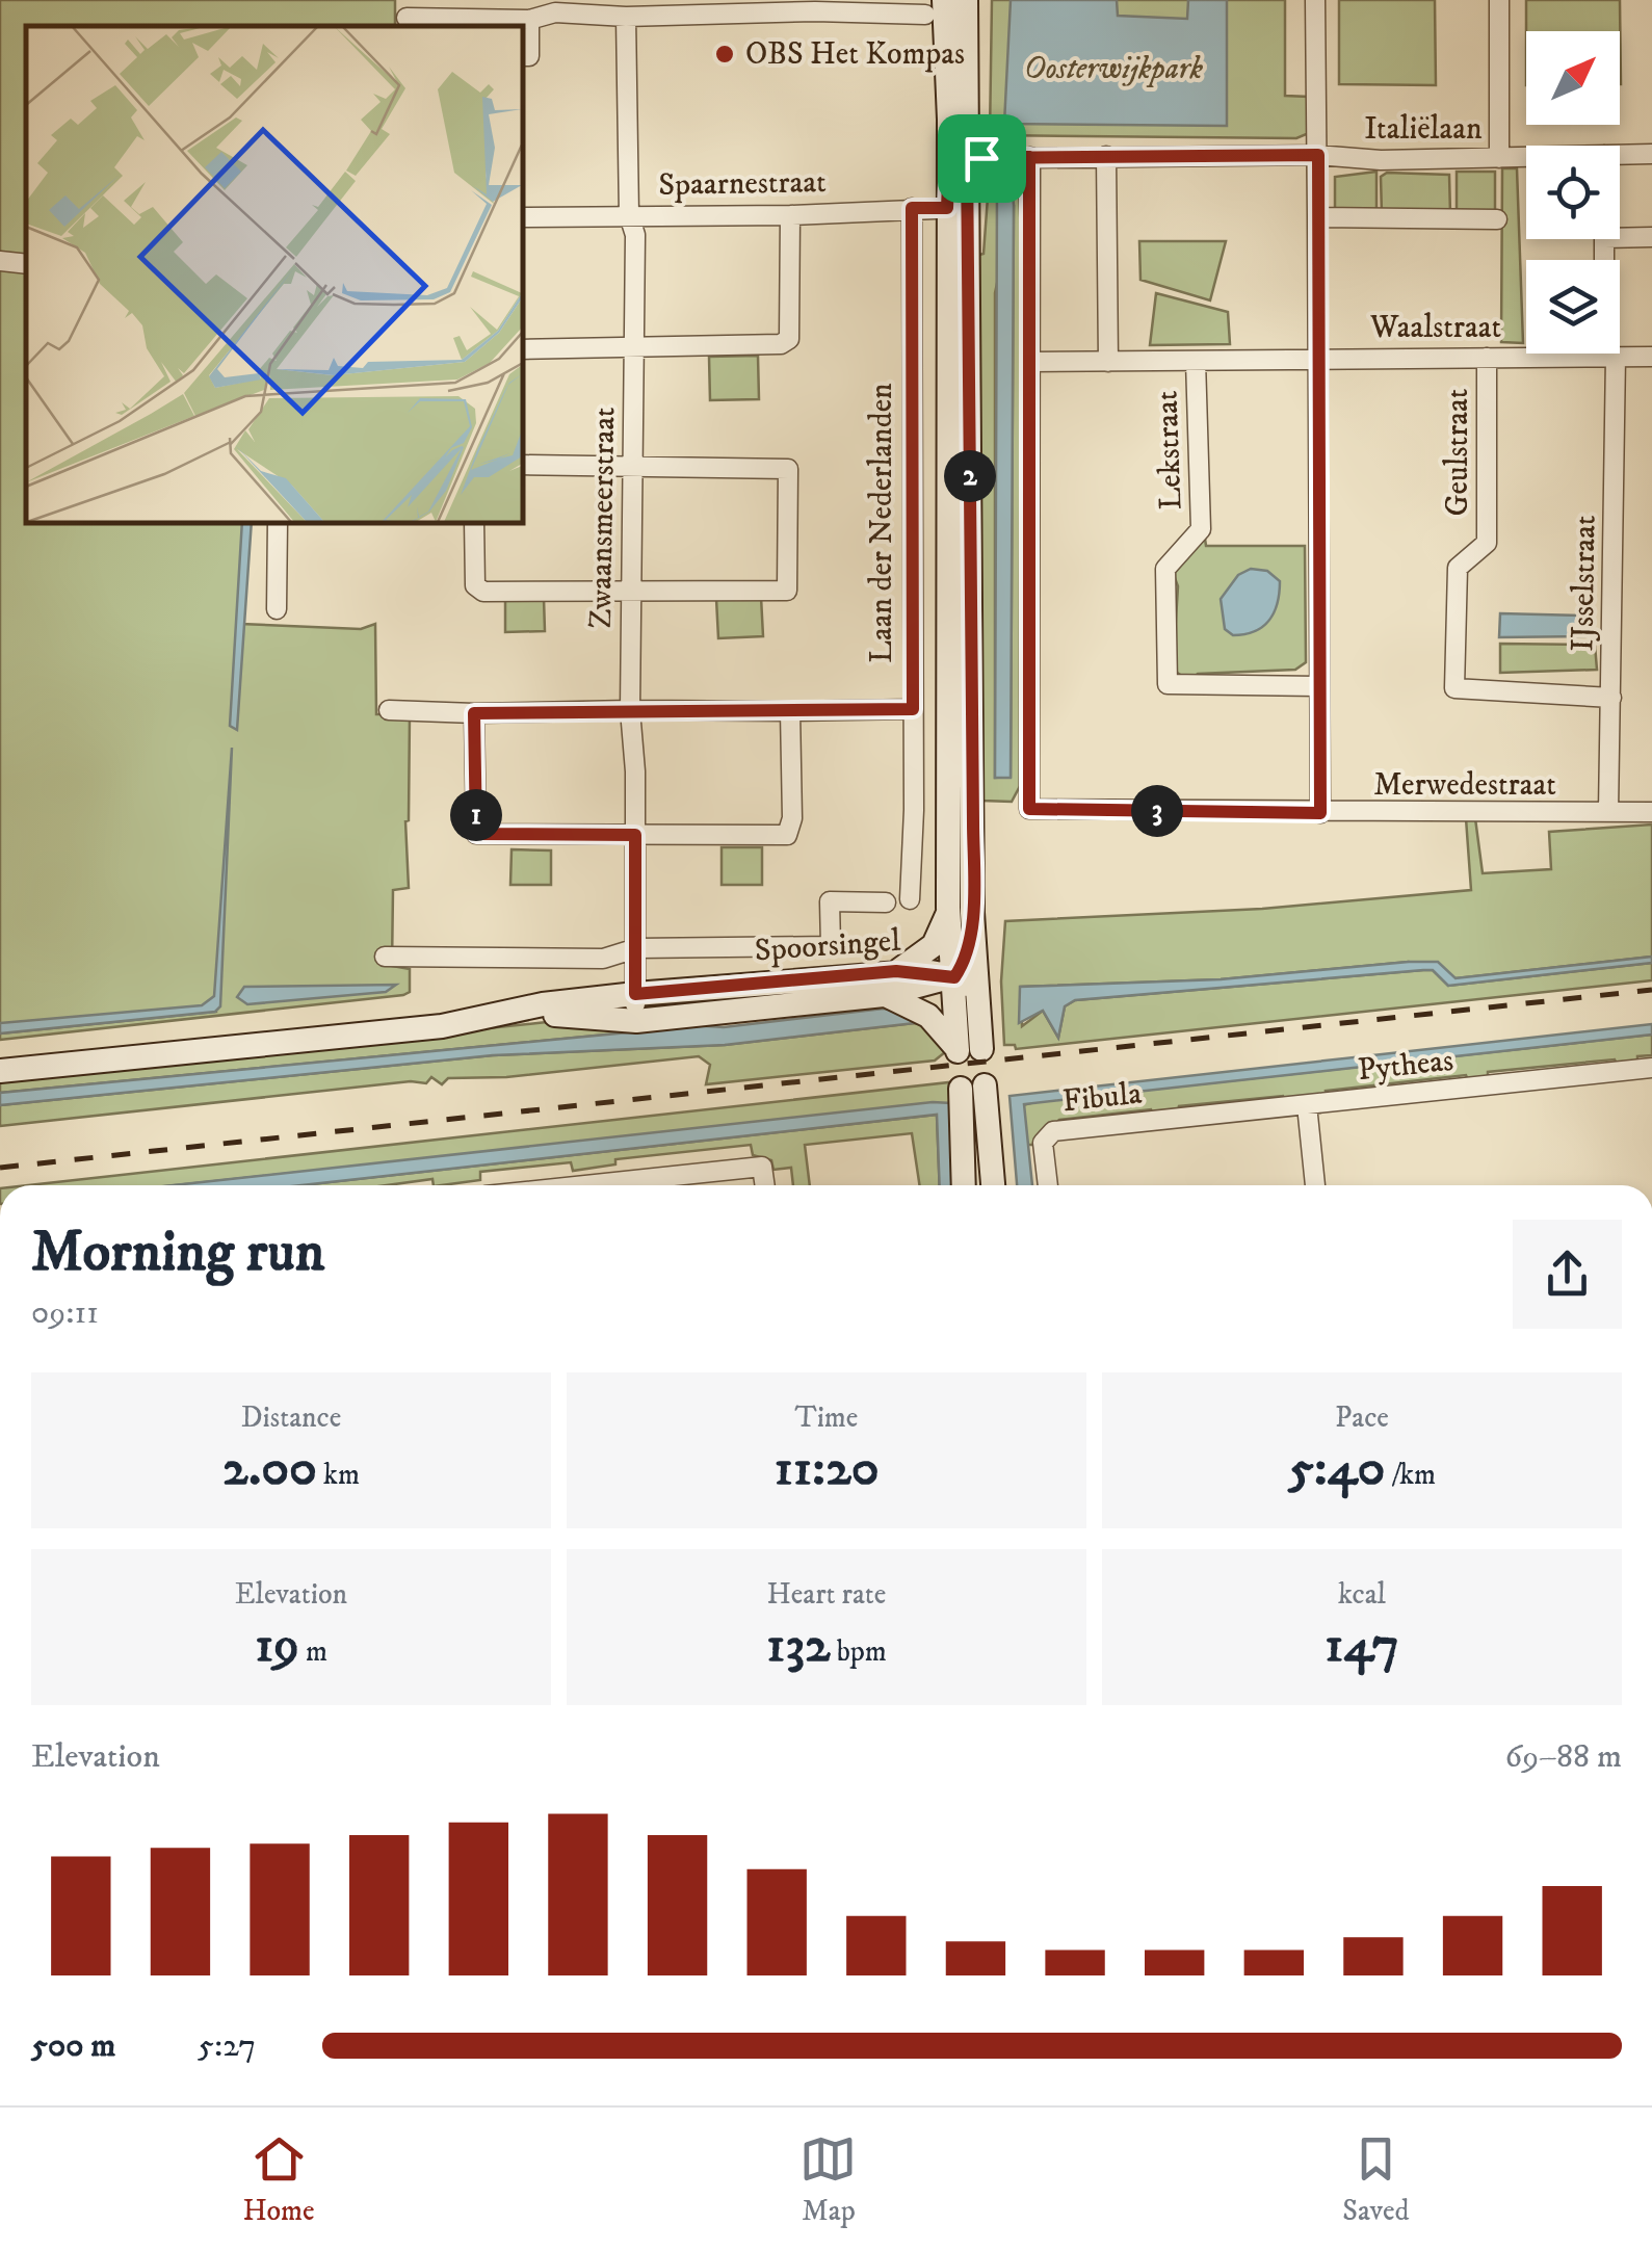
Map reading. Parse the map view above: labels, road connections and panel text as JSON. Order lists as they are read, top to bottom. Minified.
{"streets":{"main road":["Spoorsingel"],"street":["Italiëlaan","Spaarnestraat","Waalstraat","Lekstraat","Geulstraat","Zwaansmeerstraat","Laan der Nederlanden","IJsselstraat","Merwedestraat","Pytheas","Fibula"]},"crossings":[["Italiëlaan","Waalstraat"],["Italiëlaan","Lekstraat"],["Italiëlaan","Merwedestraat"],["Spaarnestraat","Zwaansmeerstraat"],["Spaarnestraat","Laan der Nederlanden"],["Waalstraat","Lekstraat"],["Waalstraat","Geulstraat"],["Waalstraat","IJsselstraat"],["Waalstraat","Merwedestraat"],["Geulstraat","IJsselstraat"],["Zwaansmeerstraat","Spoorsingel"],["IJsselstraat","Merwedestraat"],["Pytheas","Fibula"]],"parks":["Oosterwijkpark"],"places":["OBS Het Kompas"],"north":"top right","page":{"pins":["2","3","1"],"heading":["Morning run","09:11"],"stats":[["Distance","2.00 km"],["Time","11:20"],["Pace","5:40 /km"],["Elevation","19 m"],["Heart rate","132 bpm"],["kcal","147"]],"chart":["Elevation","69–88 m"],"list":[{"name":"500 m","note":"5:27"}],"tabs":["Home","Map","Saved"]}}
